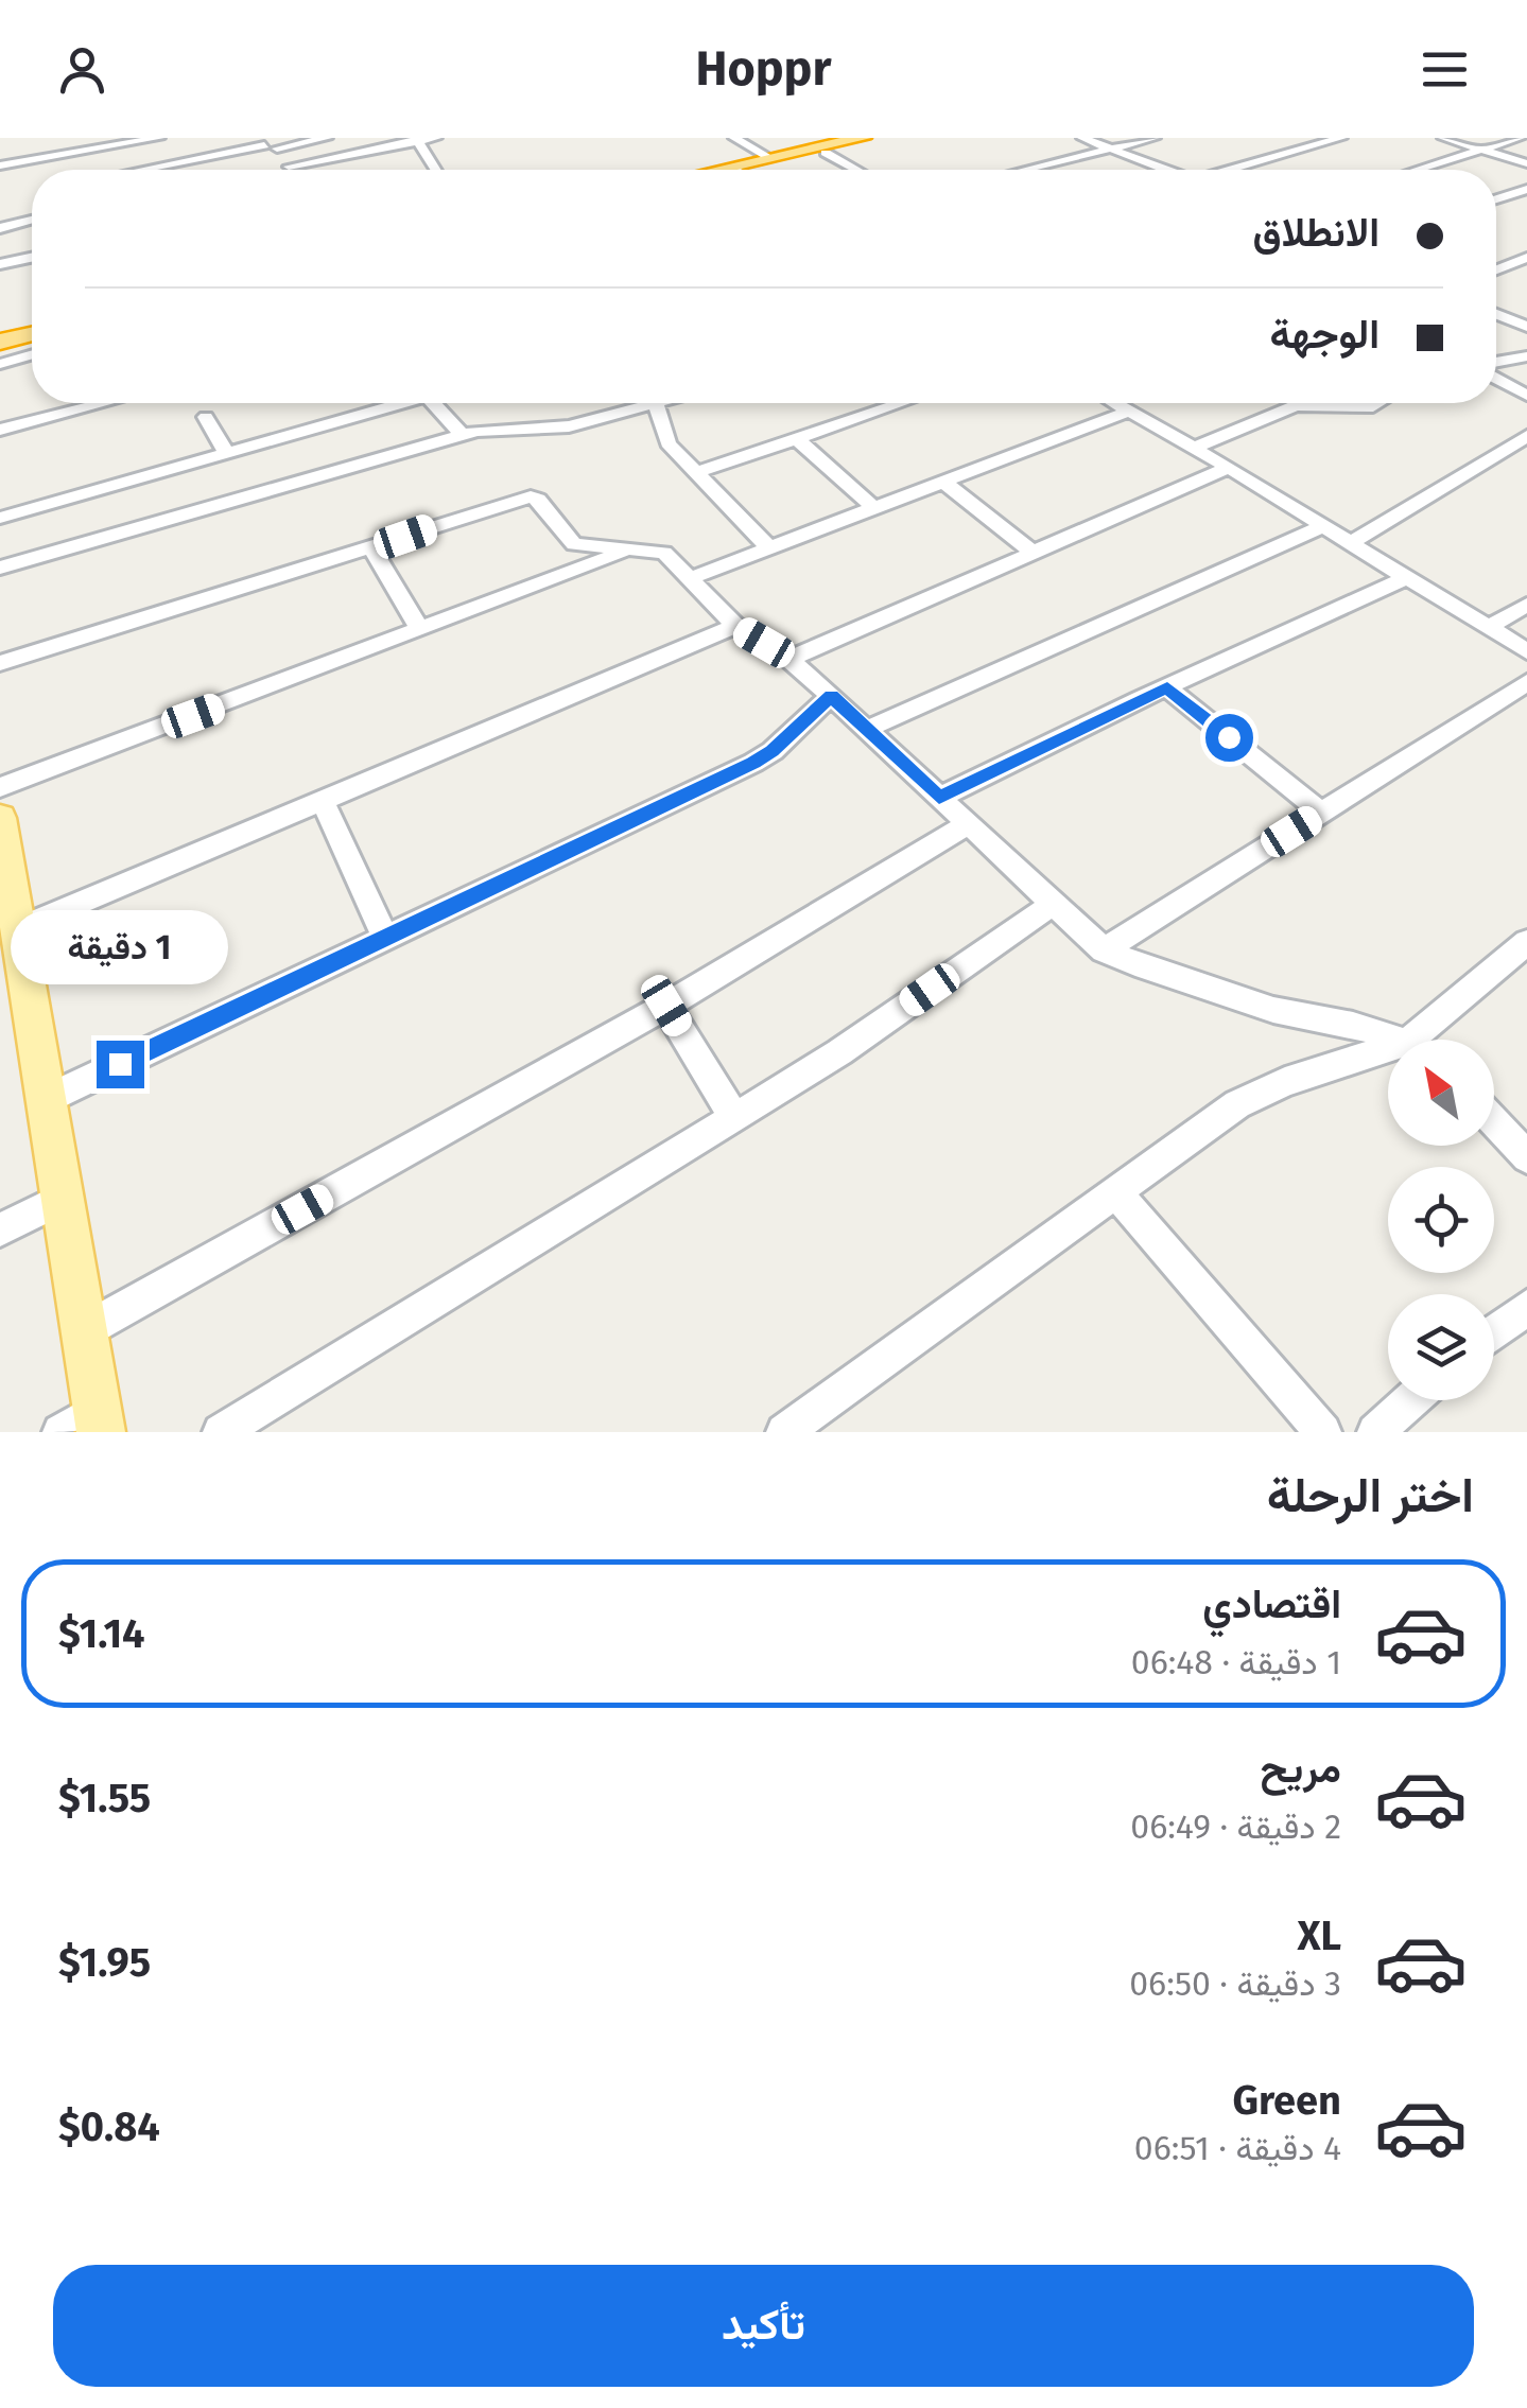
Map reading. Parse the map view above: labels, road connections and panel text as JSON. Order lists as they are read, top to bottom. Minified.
{"north":"top left","page":{"header":"Hoppr","banner":["الانطلاق","الوجهة"],"bubble":"1 دقيقة","heading":"اختر الرحلة","list":[{"name":"اقتصادي","note":"1 دقيقة · 06:48","value":"$1.14"},{"name":"مريح","note":"2 دقيقة · 06:49","value":"$1.55"},{"name":"XL","note":"3 دقيقة · 06:50","value":"$1.95"},{"name":"Green","note":"4 دقيقة · 06:51","value":"$0.84"}],"buttons":"تأكيد"}}
